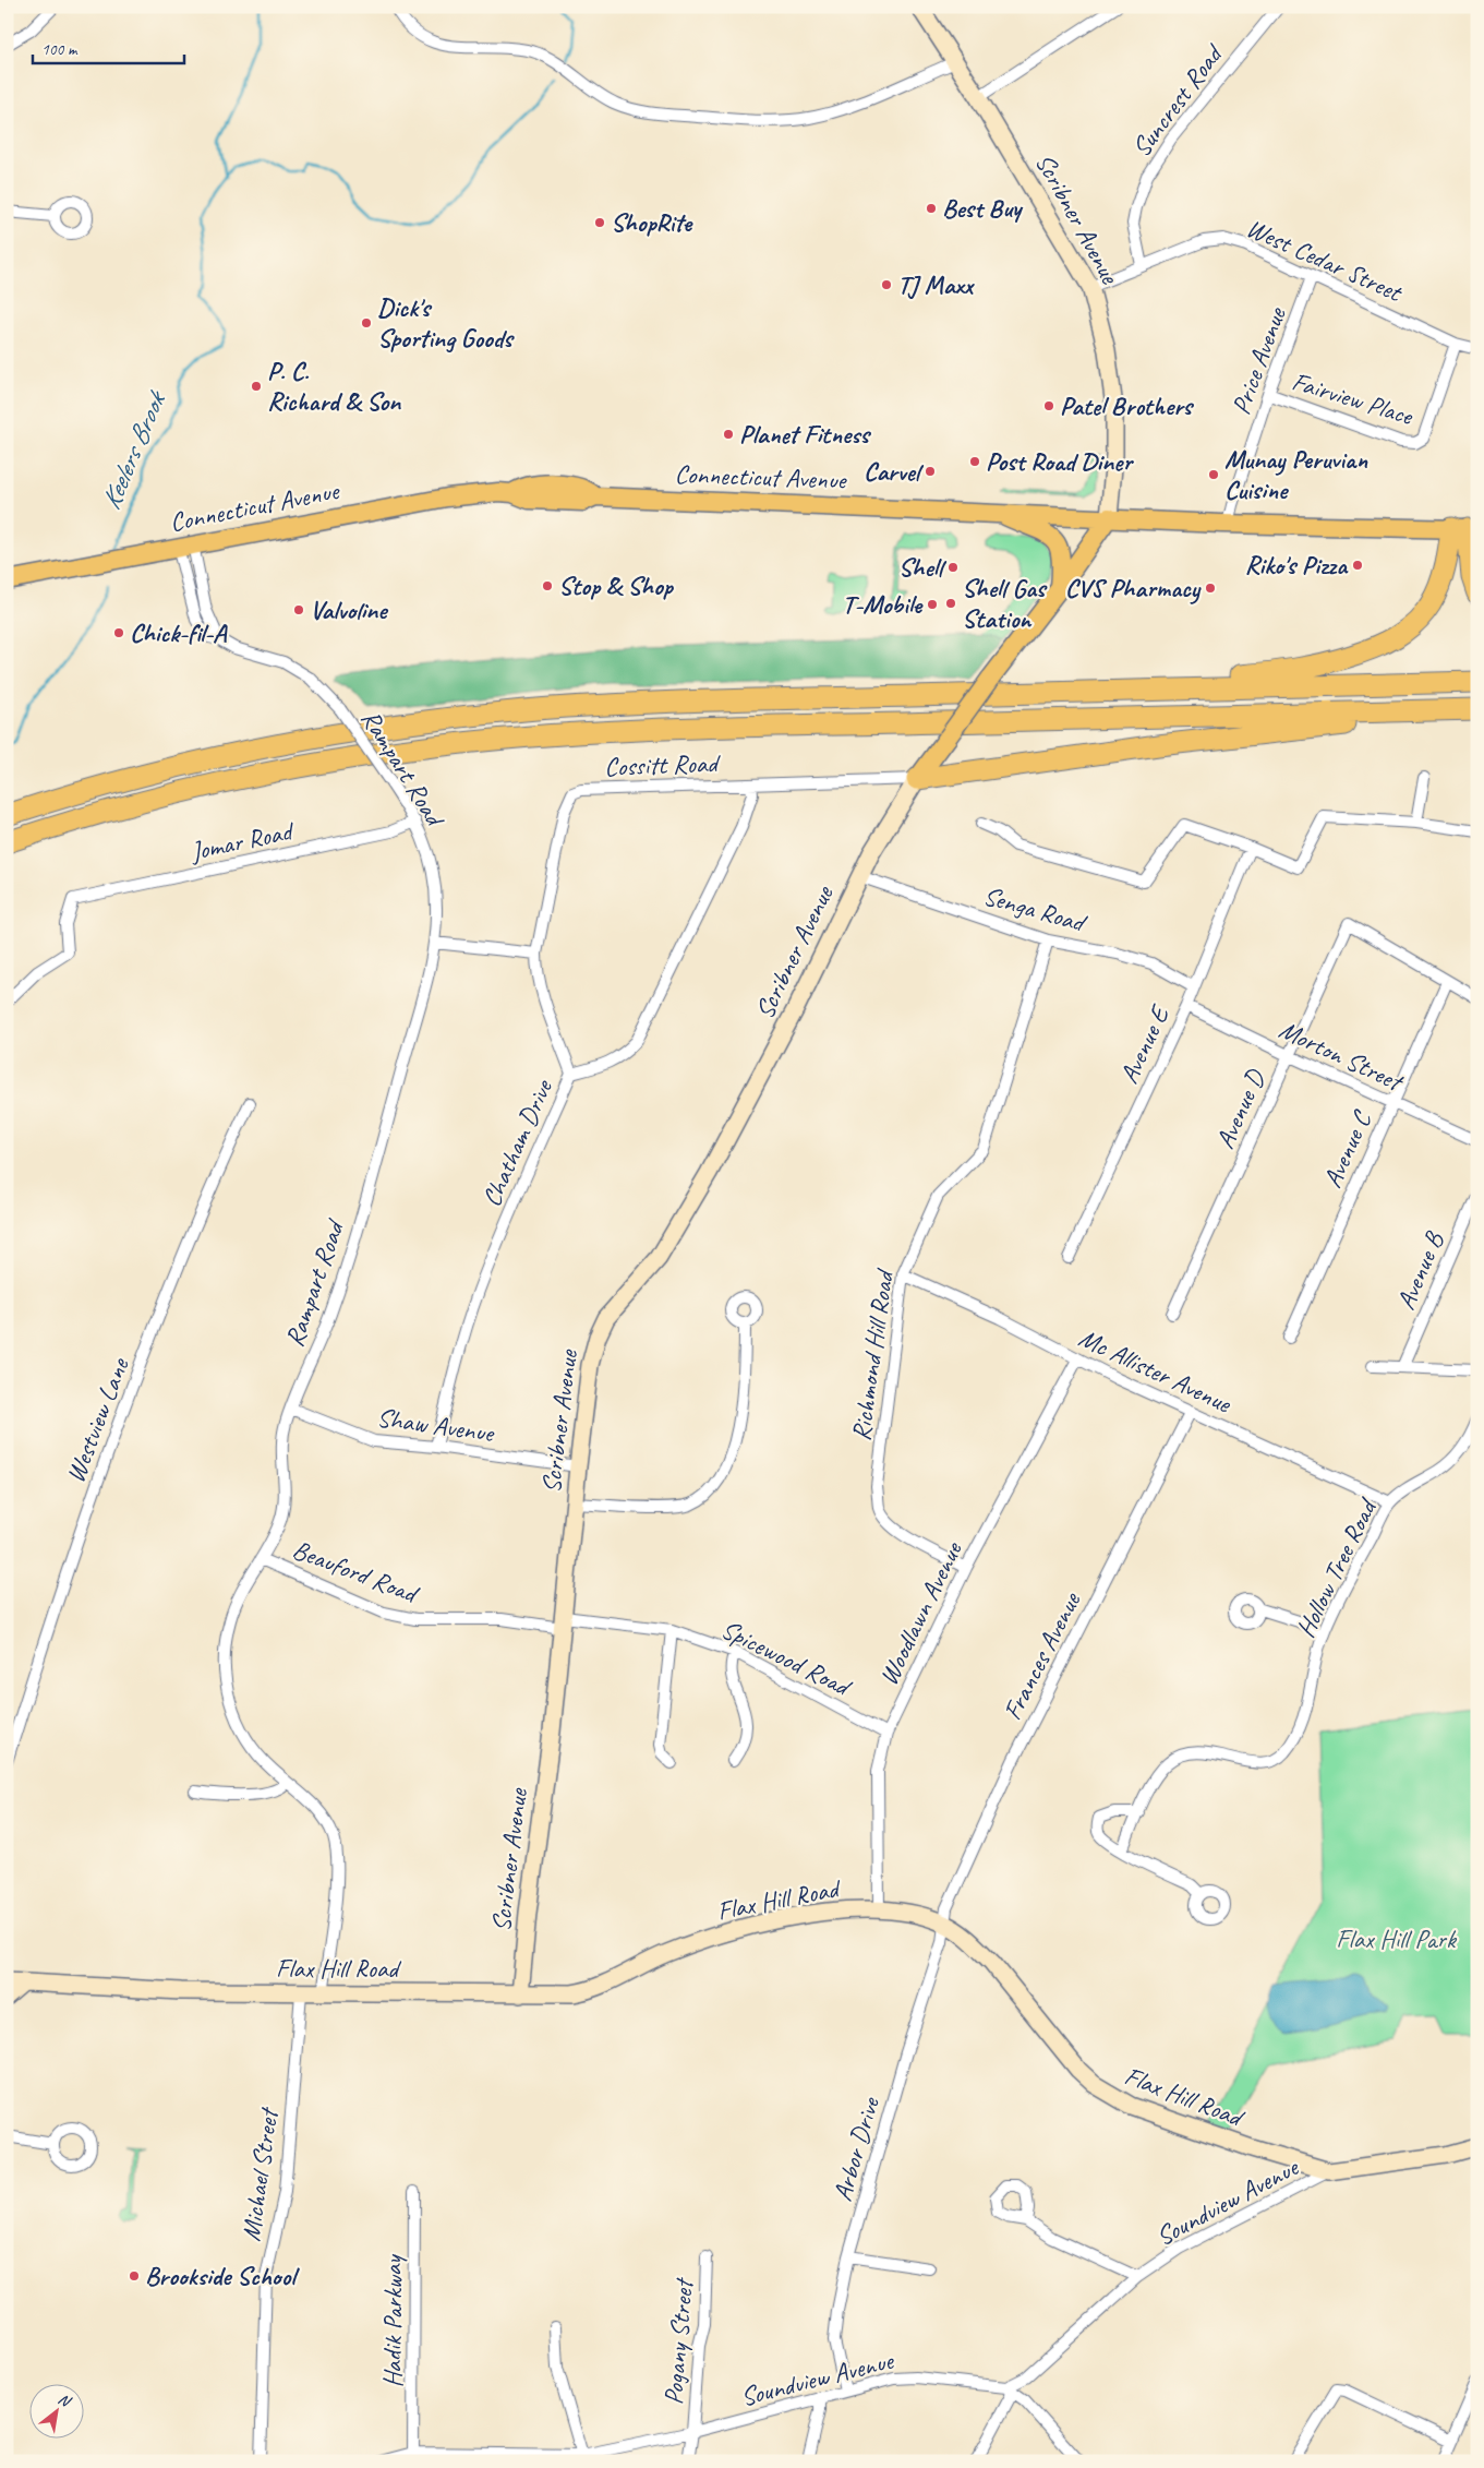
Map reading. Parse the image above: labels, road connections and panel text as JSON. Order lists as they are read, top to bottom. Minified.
{"streets":{"main road":["Scribner Avenue","Connecticut Avenue"],"street":["Suncrest Road","West Cedar Street","Price Avenue","Fairview Place","Cossitt Road","Rampart Road","Jomar Road","Senga Road","Avenue E","Morton Street","Avenue D","Chatham Drive","Avenue C","Avenue B","Richmond Hill Road","Mc Allister Avenue","Westview Lane","Shaw Avenue","Hollow Tree Road","Beauford Road","Woodlawn Avenue","Frances Avenue","Spicewood Road","Flax Hill Road","Arbor Drive","Michael Street","Soundview Avenue","Hadik Parkway","Pogany Street"]},"crossings":[["Suncrest Road","West Cedar Street"],["Scribner Avenue","West Cedar Street"],["Scribner Avenue","Connecticut Avenue"],["Scribner Avenue","Cossitt Road"],["Scribner Avenue","Senga Road"],["Scribner Avenue","Shaw Avenue"],["Scribner Avenue","Beauford Road"],["Scribner Avenue","Spicewood Road"],["Scribner Avenue","Flax Hill Road"],["West Cedar Street","Price Avenue"],["West Cedar Street","Fairview Place"],["Price Avenue","Fairview Place"],["Price Avenue","Connecticut Avenue"],["Connecticut Avenue","Rampart Road"],["Cossitt Road","Chatham Drive"],["Rampart Road","Jomar Road"],["Rampart Road","Shaw Avenue"],["Rampart Road","Beauford Road"],["Rampart Road","Flax Hill Road"],["Senga Road","Avenue E"],["Senga Road","Richmond Hill Road"],["Avenue E","Morton Street"],["Morton Street","Avenue D"],["Morton Street","Avenue C"],["Avenue D","Avenue C"],["Chatham Drive","Shaw Avenue"],["Richmond Hill Road","Mc Allister Avenue"],["Richmond Hill Road","Woodlawn Avenue"],["Mc Allister Avenue","Hollow Tree Road"],["Mc Allister Avenue","Woodlawn Avenue"],["Mc Allister Avenue","Frances Avenue"],["Beauford Road","Spicewood Road"],["Woodlawn Avenue","Spicewood Road"],["Woodlawn Avenue","Flax Hill Road"],["Frances Avenue","Flax Hill Road"],["Frances Avenue","Arbor Drive"],["Flax Hill Road","Arbor Drive"],["Flax Hill Road","Michael Street"],["Flax Hill Road","Soundview Avenue"],["Arbor Drive","Soundview Avenue"],["Soundview Avenue","Hadik Parkway"],["Soundview Avenue","Pogany Street"]],"water":["Keelers Brook"],"parks":["Flax Hill Park"],"places":["Best Buy","ShopRite","TJ Maxx","Dick's Sporting Goods","P. C. Richard & Son","Patel Brothers","Planet Fitness","Post Road Diner","Carvel","Munay Peruvian Cuisine","Riko's Pizza","Shell","Stop & Shop","CVS Pharmacy","Shell Gas Station","T-Mobile","Valvoline","Chick-fil-A","Brookside School"],"scale_bar":"100 m","north":"top right"}
